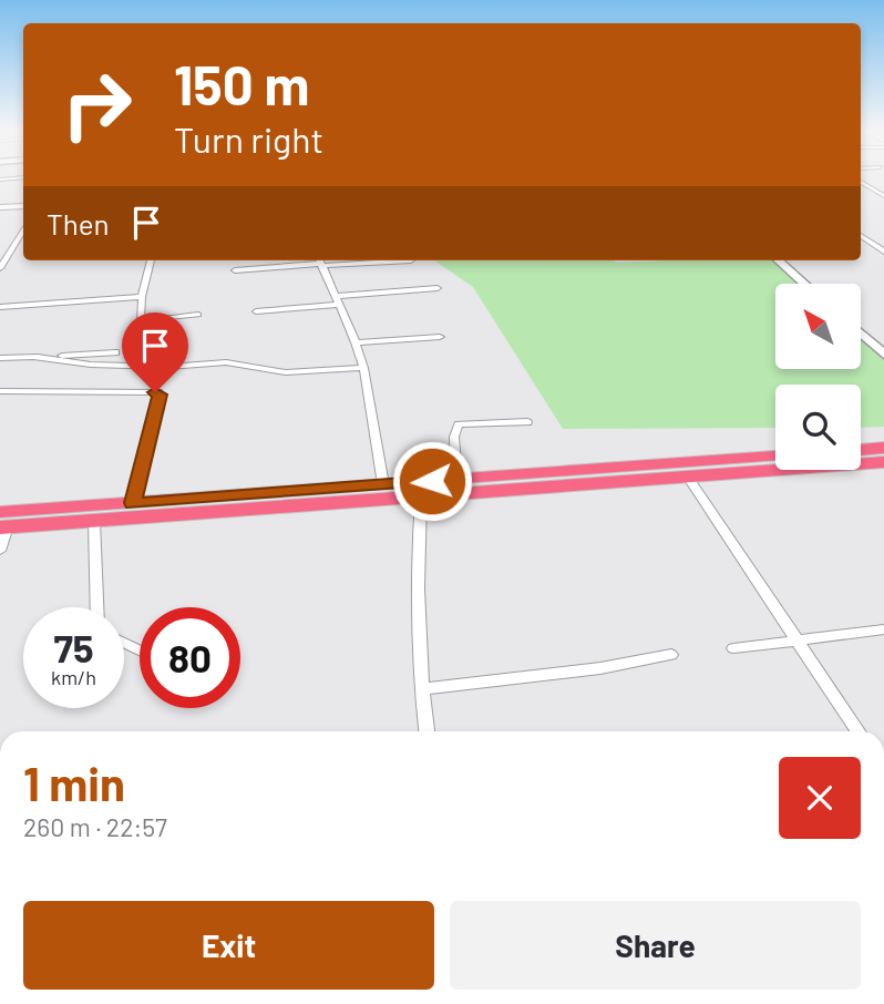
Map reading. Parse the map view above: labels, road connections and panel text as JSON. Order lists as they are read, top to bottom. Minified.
{"north":"top left","page":{"turn":["150 m","Turn right"],"then":"Then","speed":"75 km/h","limit":"80","heading":["1 min","260 m · 22:57"],"buttons":["Exit","Share"]}}
